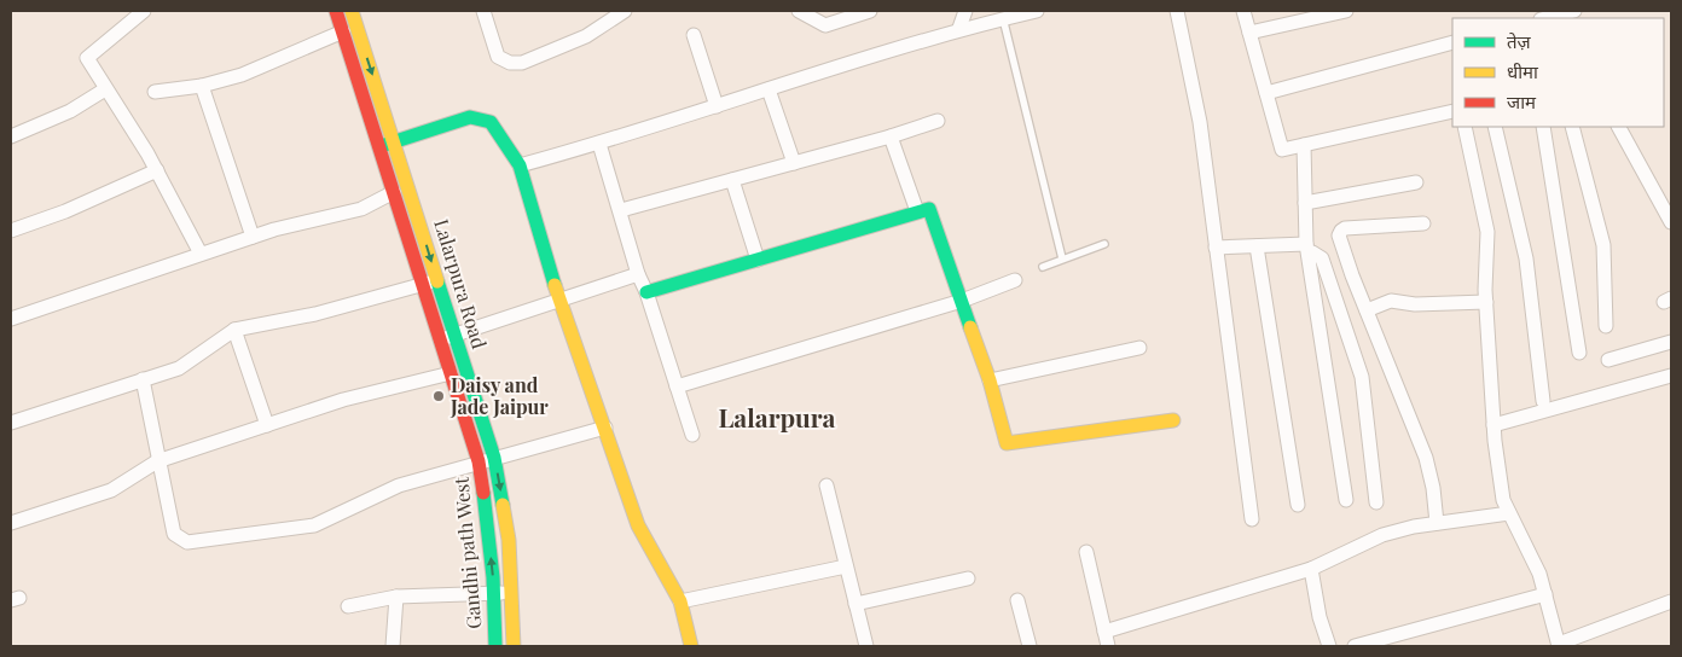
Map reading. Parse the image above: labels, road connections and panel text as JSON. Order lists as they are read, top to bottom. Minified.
{"streets":{"street":["Lalarpura Road","Gandhi path West"]},"crossings":[["Lalarpura Road","Gandhi path West"]],"districts":["Lalarpura"],"places":["Daisy and Jade Jaipur"],"legend":["तेज़","धीमा","जाम"]}
